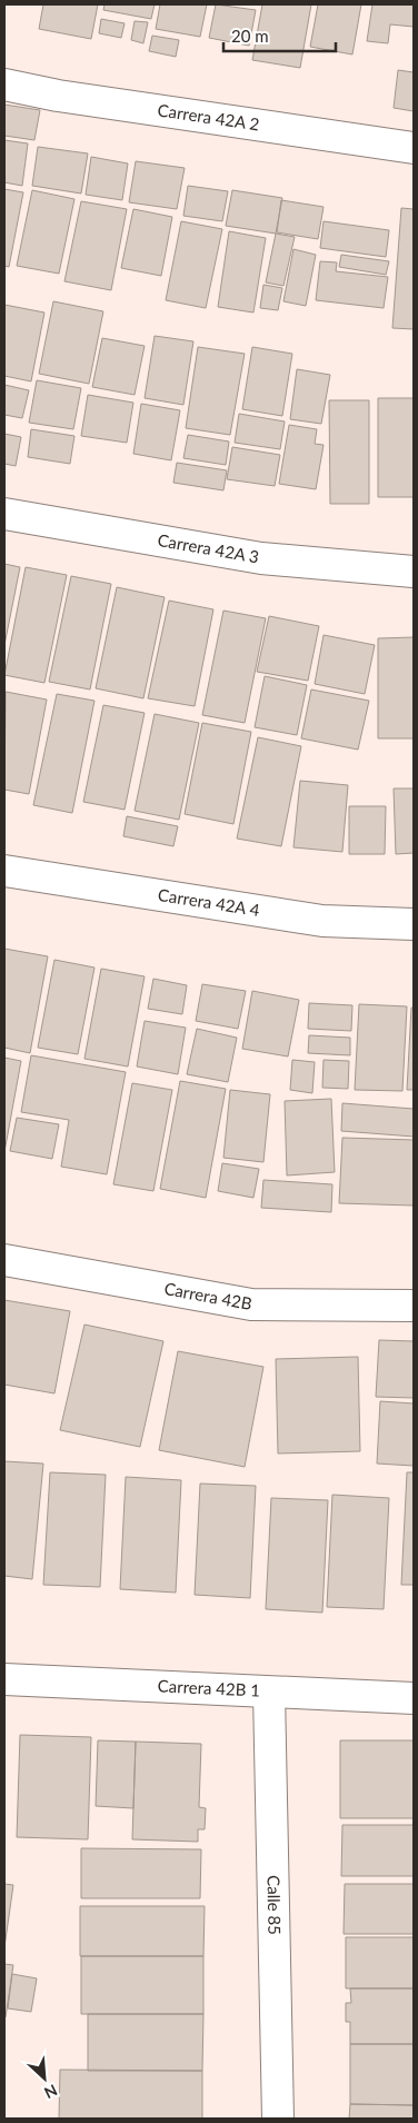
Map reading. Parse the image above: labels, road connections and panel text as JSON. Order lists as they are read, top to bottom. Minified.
{"streets":{"street":["Carrera 42A 2","Carrera 42A 3","Carrera 42A 4","Carrera 42B","Carrera 42B 1","Calle 85"]},"crossings":[["Carrera 42B 1","Calle 85"]],"scale_bar":"20 m","north":"bottom right"}
